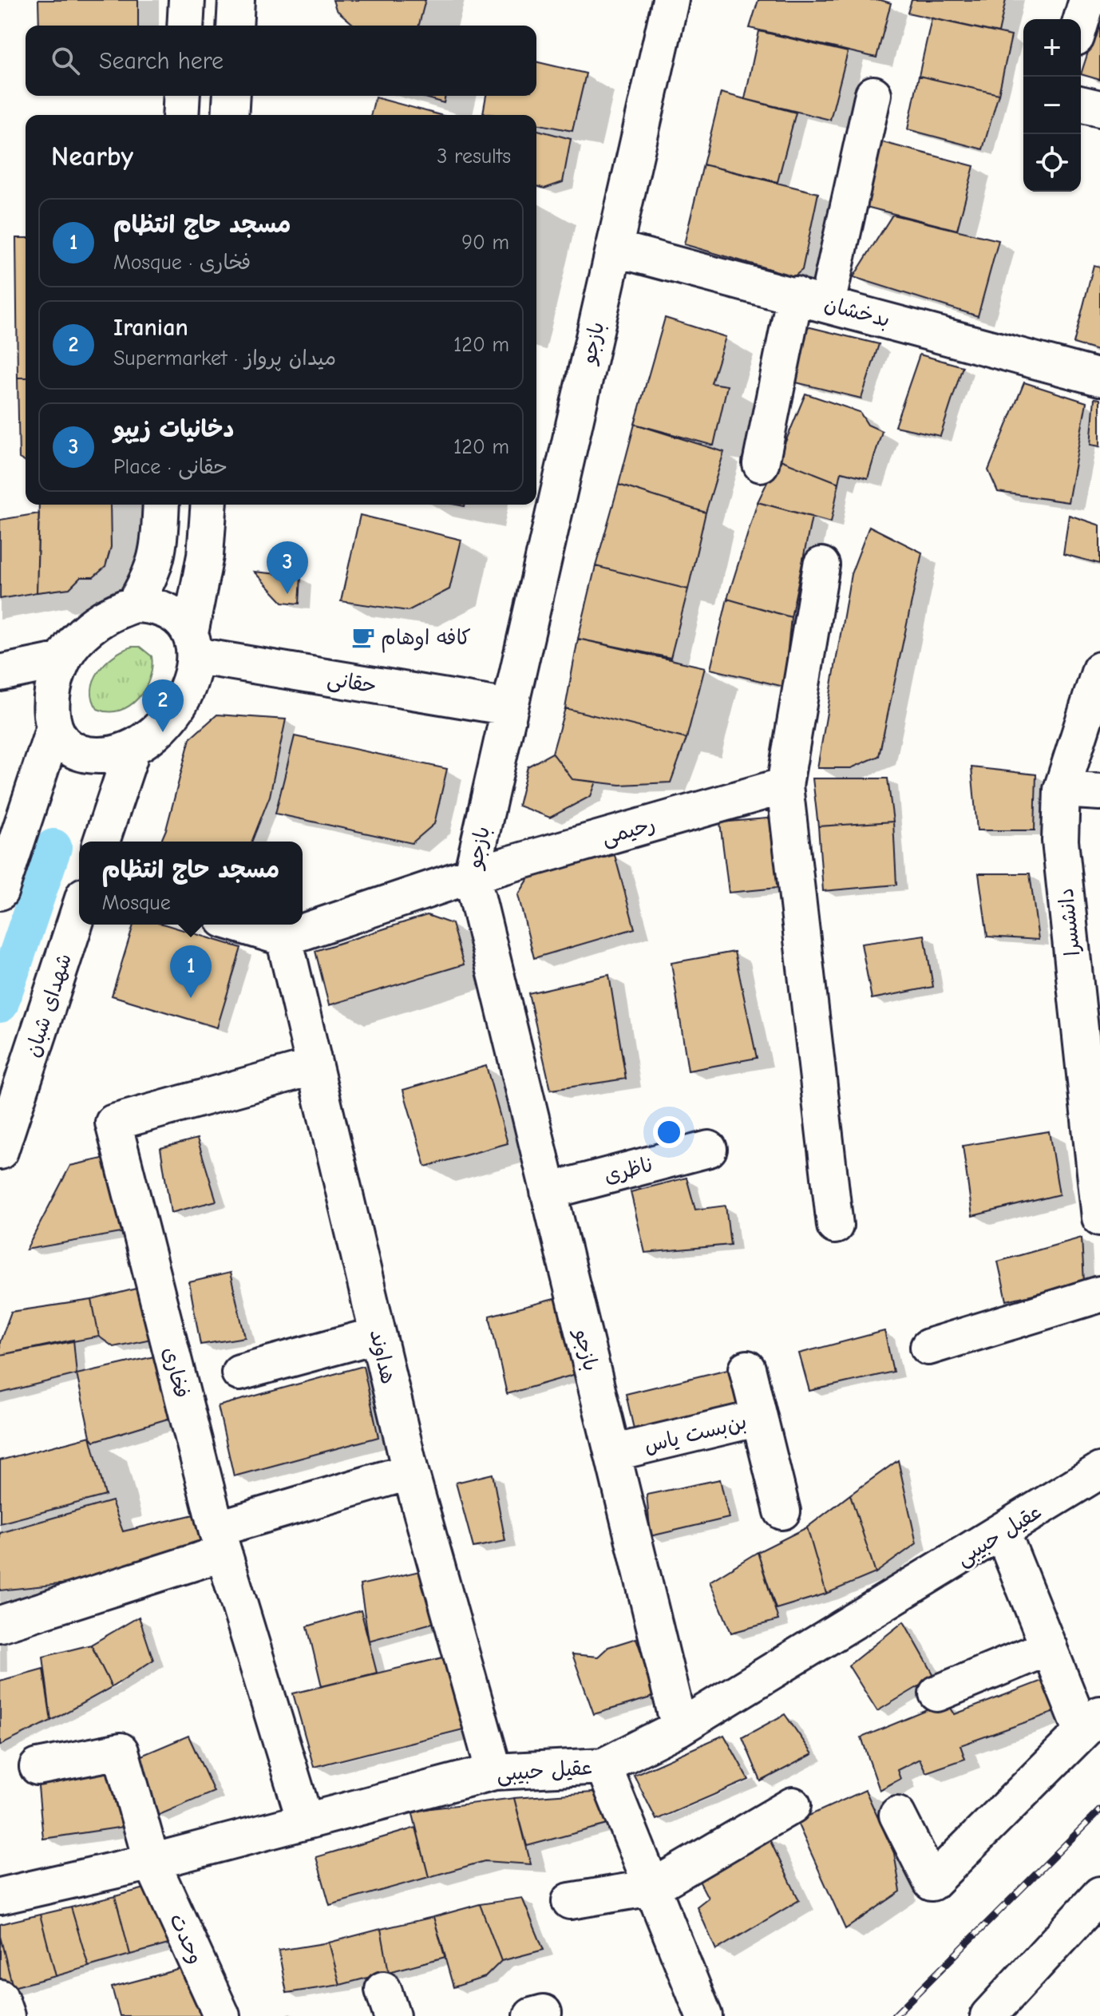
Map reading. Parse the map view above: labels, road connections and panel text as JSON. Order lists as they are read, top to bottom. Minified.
{"streets":{"street":["بدخشان","بازجو","حقانی","رحیمی","دانشسرا","شهدای شبان","ناظری","هداوند","فخاری","بن‌بست یاس","عقیل حبیبی","وحدت"]},"crossings":[["بدخشان","بازجو"],["بازجو","حقانی"],["بازجو","رحیمی"],["بازجو","ناظری"],["بازجو","بن‌بست یاس"],["بازجو","عقیل حبیبی"],["رحیمی","هداوند"],["هداوند","فخاری"],["هداوند","عقیل حبیبی"],["فخاری","عقیل حبیبی"],["عقیل حبیبی","وحدت"]],"places":{"cafe":["کافه اوهام"]},"page":{"map_buttons":["+","−"],"search":"Search here","heading":["Nearby","3 results"],"list":[{"mark":"1","name":"مسجد حاج انتظام","note":"Mosque · فخاری","value":"90 m"},{"mark":"2","name":"Iranian","note":"Supermarket · میدان پرواز","value":"120 m"},{"mark":"3","name":"دخانیات زیپو","note":"Place · حقانی","value":"120 m"}],"pins":["3","2","1"],"popup":["مسجد حاج انتظام","Mosque"]}}
